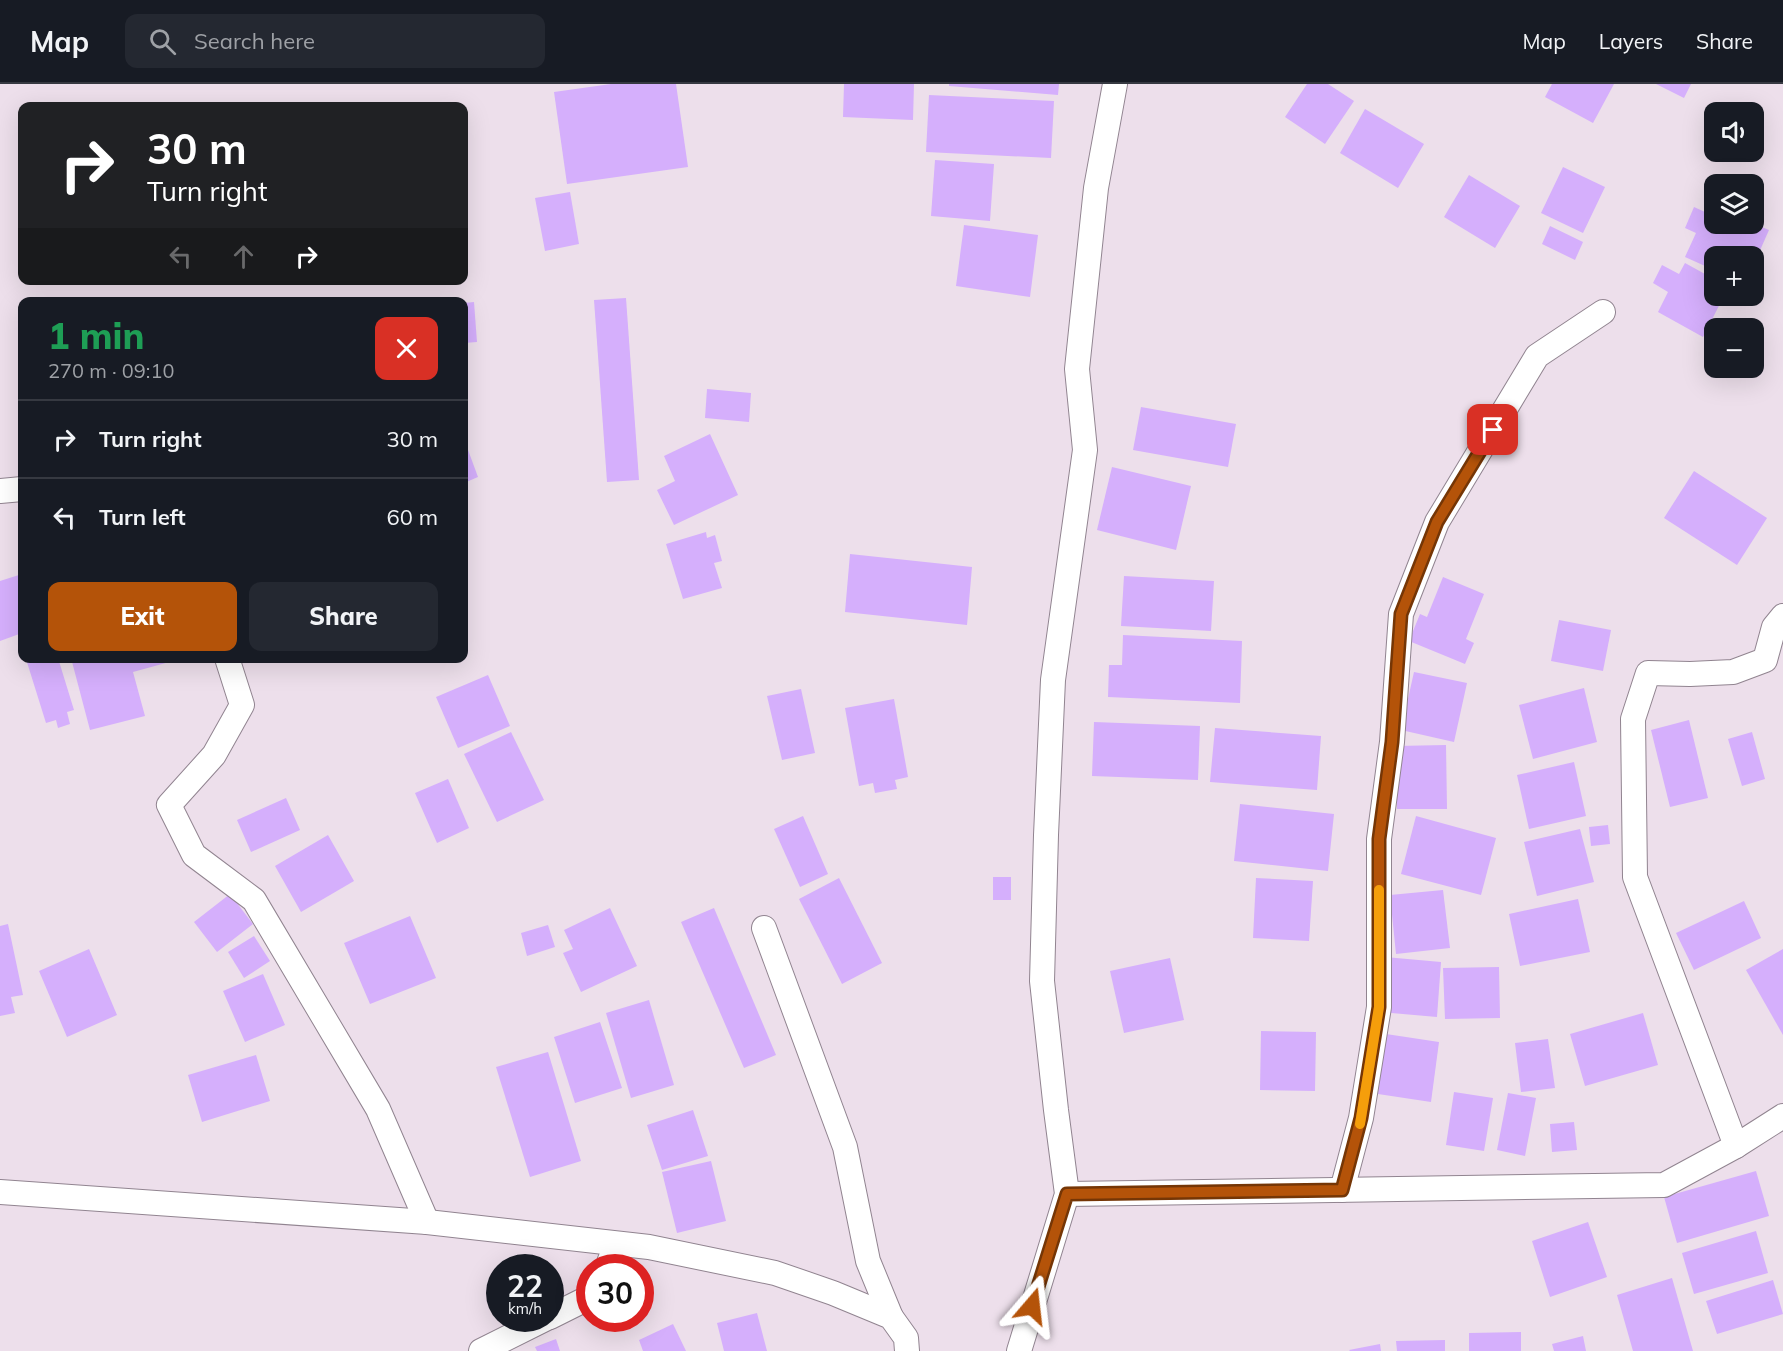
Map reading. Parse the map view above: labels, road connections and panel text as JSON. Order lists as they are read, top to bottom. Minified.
{"page":{"header":"Map","search":"Search here","nav":["Map","Layers","Share"],"map_buttons":["+","−"],"turn":["30 m","Turn right"],"heading":["1 min","270 m · 09:10"],"list":[{"name":"Turn right","value":"30 m"},{"name":"Turn left","value":"60 m"}],"buttons":["Exit","Share"],"speed":"22 km/h","limit":"30"}}
